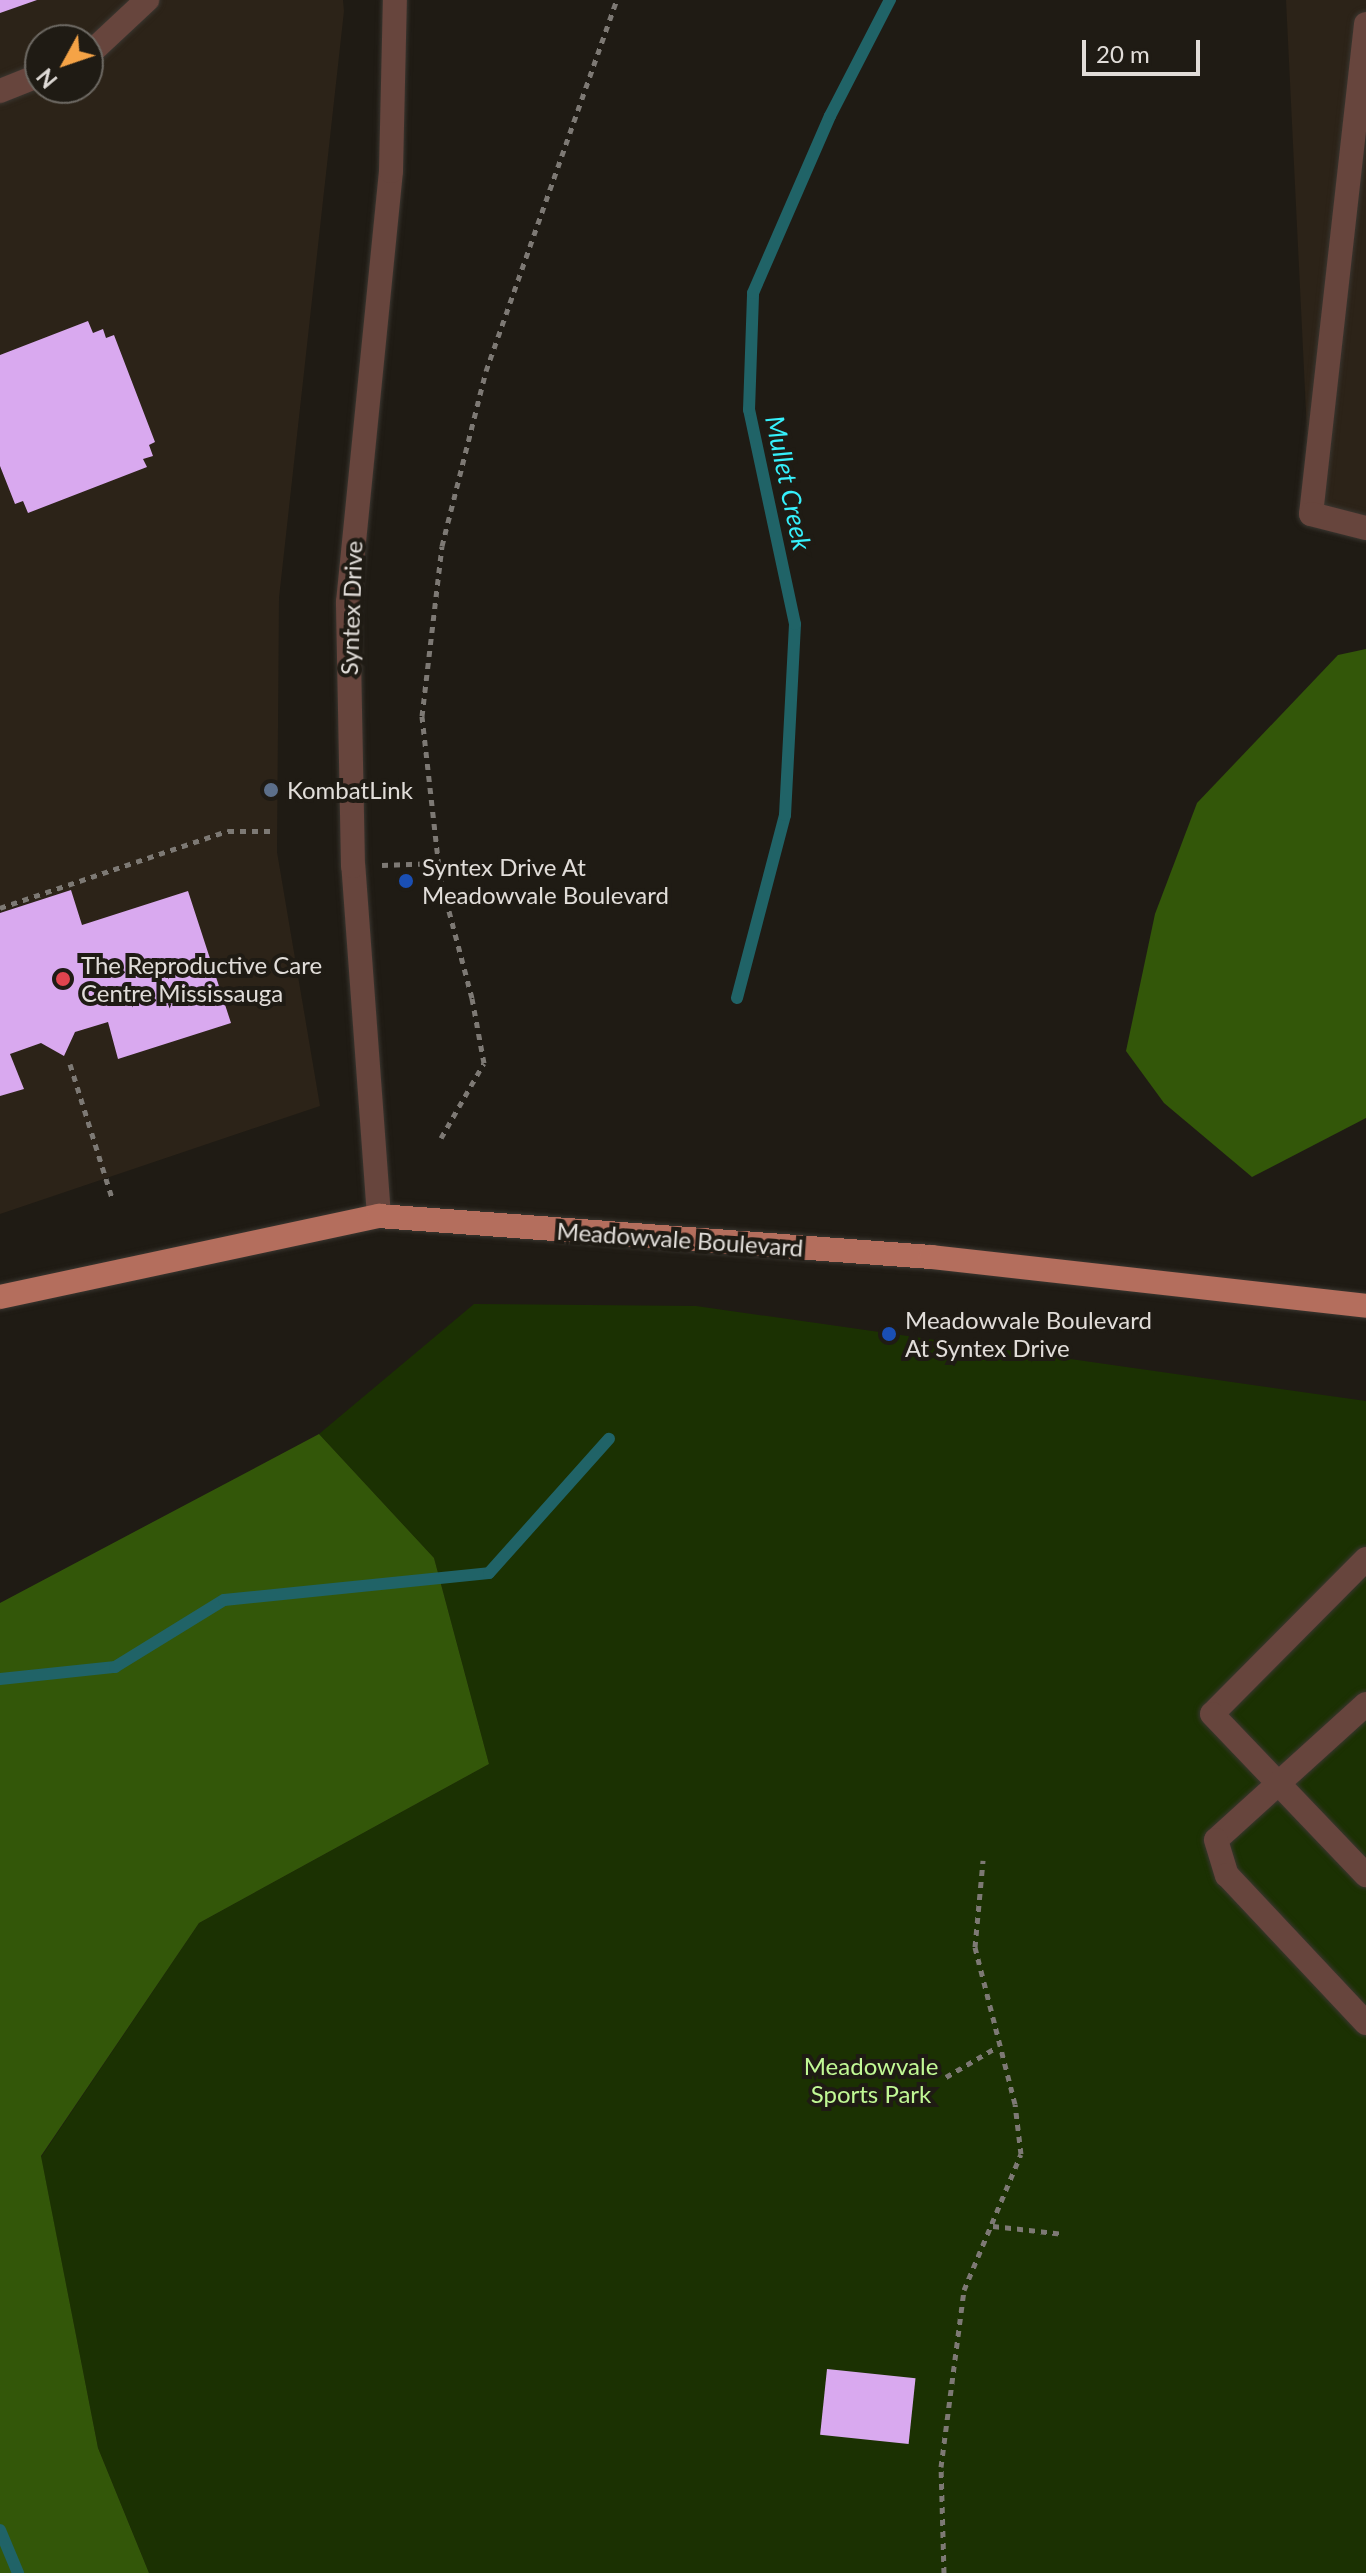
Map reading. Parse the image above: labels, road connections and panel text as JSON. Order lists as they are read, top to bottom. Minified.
{"streets":{"main road":["Meadowvale Boulevard"],"street":["Syntex Drive"]},"crossings":[["Syntex Drive","Meadowvale Boulevard"]],"water":["Mullet Creek"],"parks":["Meadowvale Sports Park"],"places":["KombatLink","Syntex Drive At Meadowvale Boulevard","The Reproductive Care Centre Mississauga","Meadowvale Boulevard At Syntex Drive"],"scale_bar":"20 m","north":"bottom left"}
